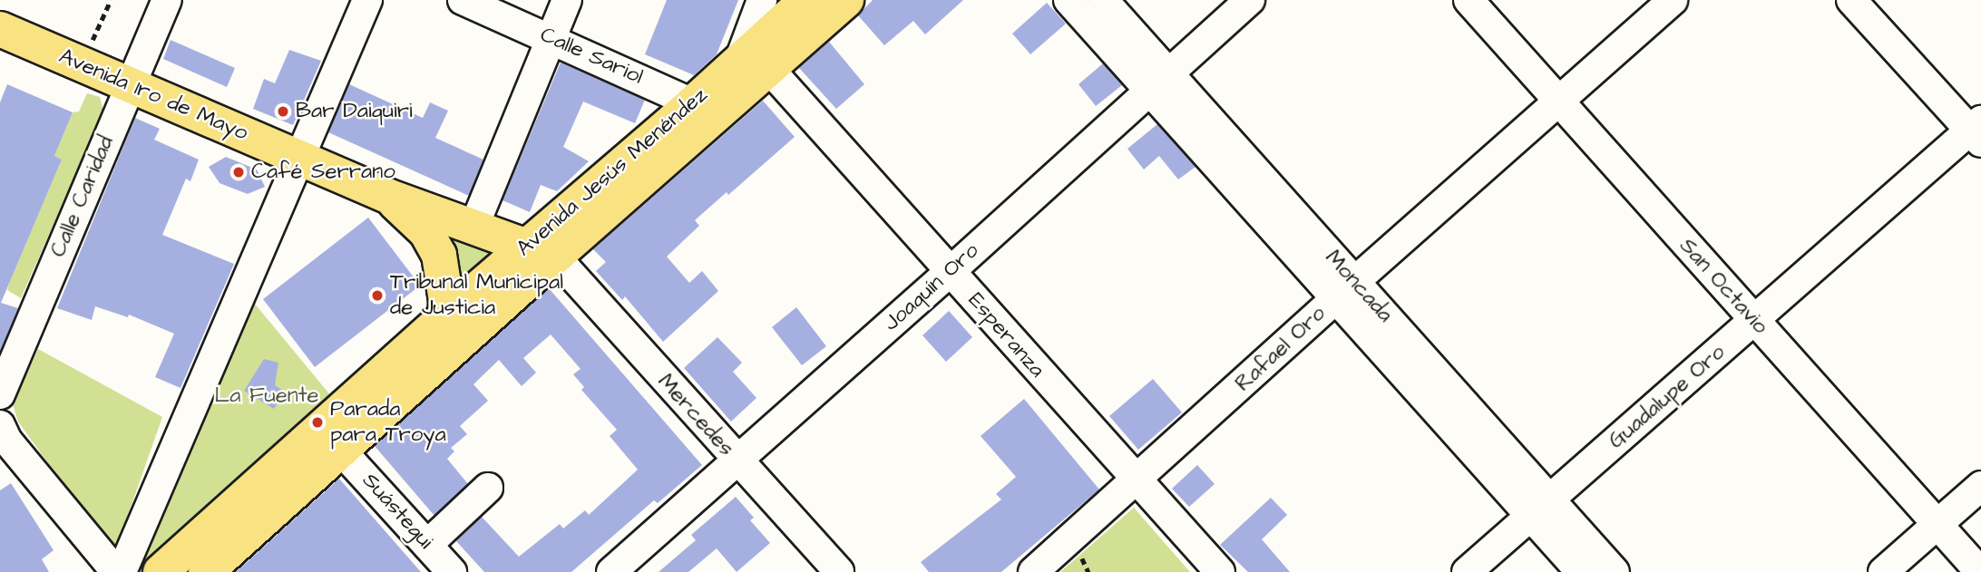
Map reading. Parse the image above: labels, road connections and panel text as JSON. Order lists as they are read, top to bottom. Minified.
{"streets":{"main road":["Avenida 1ro de Mayo","Avenida Jesús Menéndez"],"street":["Calle Sariol","Calle Caridad","Moncada","San Octavio","Joaquín Oro","Esperanza","Rafael Oro","Guadalupe Oro","Mercedes","Suástegui"]},"crossings":[["Calle Sariol","Avenida Jesús Menéndez"],["Avenida 1ro de Mayo","Avenida Jesús Menéndez"],["Avenida 1ro de Mayo","Calle Caridad"],["Avenida 1ro de Mayo","Mercedes"],["Avenida Jesús Menéndez","Esperanza"],["Avenida Jesús Menéndez","Mercedes"],["Avenida Jesús Menéndez","Suástegui"],["Moncada","Joaquín Oro"],["Moncada","Rafael Oro"],["Moncada","Guadalupe Oro"],["San Octavio","Rafael Oro"],["San Octavio","Guadalupe Oro"],["Joaquín Oro","Esperanza"],["Joaquín Oro","Mercedes"],["Esperanza","Rafael Oro"]],"parks":["La Fuente"],"places":["Bar Daiquiri","Café Serrano","Tribunal Municipal de Justicia","Parada para Troya"]}
